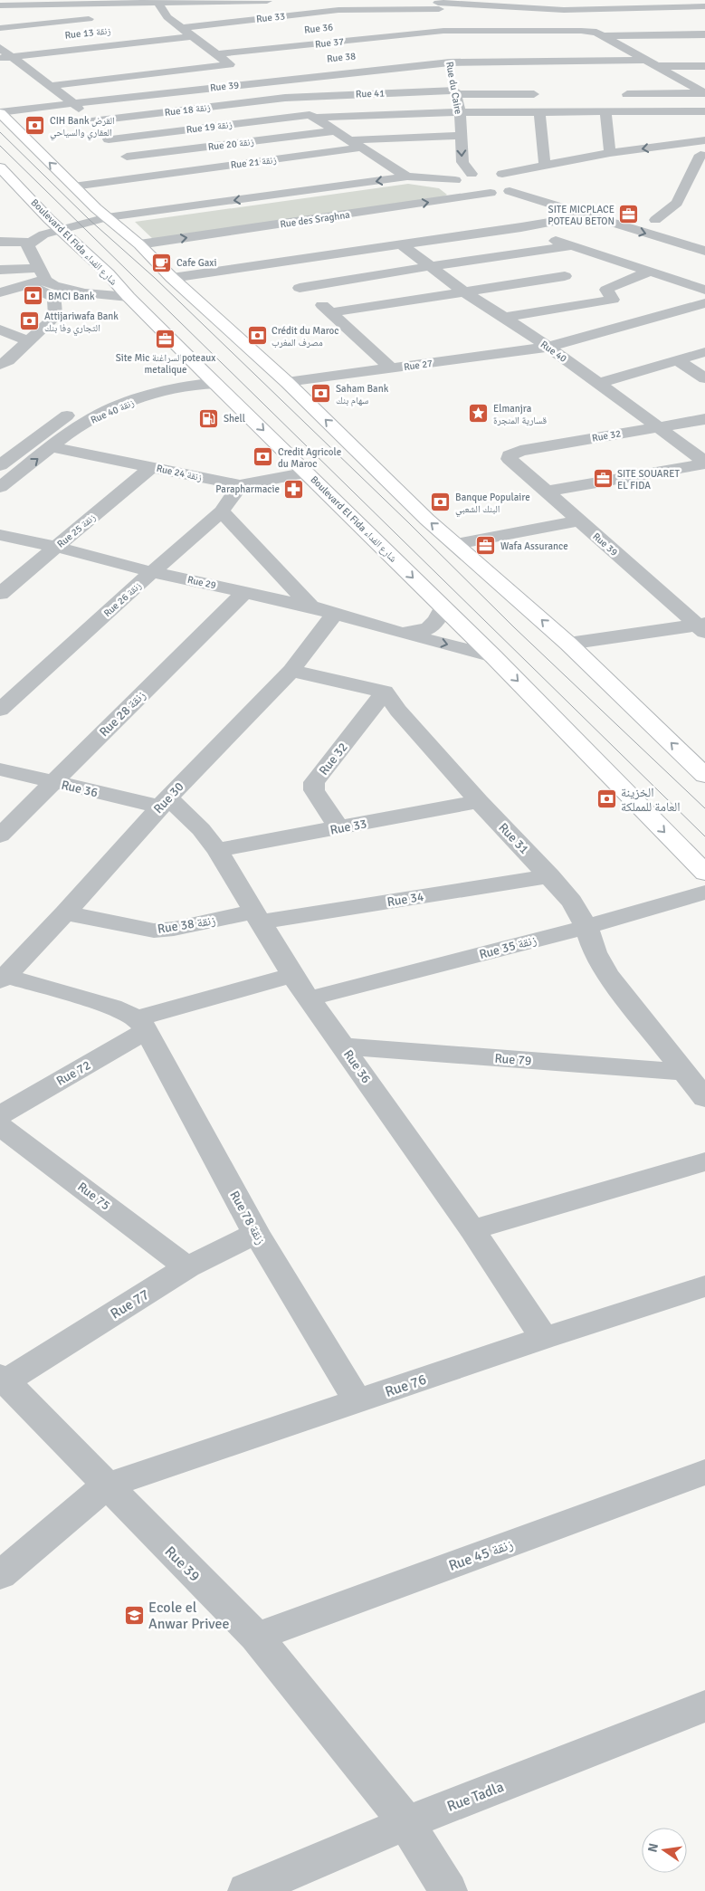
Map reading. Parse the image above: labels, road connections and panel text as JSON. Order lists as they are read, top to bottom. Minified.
{"streets":{"main road":["Boulevard El Fida شارع الفداء"],"street":["Rue 33","Rue 36","Rue 37","Rue 39","Rue du Caire","Rue 41","Rue 18 زنقة","Rue 19 زنقة","Rue 20 زنقة","Rue 21 زنقة","Rue des Sraghna","Rue 40","Rue 27","Rue 40 زنقة","Rue 32","Rue 24 زنقة","Rue 25 زنقة","Rue 29","Rue 26 زنقة","Rue 28 زنقة","Rue 30","Rue 31","Rue 34","Rue 38 زنقة","Rue 35 زنقة","Rue 79","Rue 72","Rue 75","Rue 78 زنقة","Rue 77","Rue 76","Rue 45 زنقة","Rue Tadla"]},"crossings":[["Rue 33","Rue 36"],["Rue 33","Rue du Caire"],["Rue 33","Rue 32"],["Rue 33","Rue 31"],["Rue 36","Rue 28 زنقة"],["Rue 36","Rue 30"],["Rue 36","Rue 34"],["Rue 36","Rue 38 زنقة"],["Rue 36","Rue 35 زنقة"],["Rue 36","Rue 79"],["Rue 36","Rue 72"],["Rue 36","Rue 76"],["Rue 37","Rue du Caire"],["Rue 39","Rue du Caire"],["Rue 39","Rue 32"],["Rue 39","Rue 77"],["Rue 39","Rue 76"],["Rue 39","Rue 45 زنقة"],["Rue 39","Rue Tadla"],["Rue du Caire","Rue 41"],["Rue du Caire","Rue 19 زنقة"],["Rue 41","Rue 18 زنقة"],["Boulevard El Fida شارع الفداء","Rue 40 زنقة"],["Boulevard El Fida شارع الفداء","Rue 24 زنقة"],["Boulevard El Fida شارع الفداء","Rue 29"],["Rue 40","Rue 27"],["Rue 40","Rue 32"],["Rue 40 زنقة","Rue 24 زنقة"],["Rue 32","Rue 31"],["Rue 24 زنقة","Rue 25 زنقة"],["Rue 24 زنقة","Rue 26 زنقة"],["Rue 25 زنقة","Rue 29"],["Rue 29","Rue 26 زنقة"],["Rue 29","Rue 28 زنقة"],["Rue 29","Rue 30"],["Rue 30","Rue 38 زنقة"],["Rue 31","Rue 34"],["Rue 31","Rue 35 زنقة"],["Rue 31","Rue 79"],["Rue 34","Rue 38 زنقة"],["Rue 72","Rue 78 زنقة"],["Rue 75","Rue 77"],["Rue 78 زنقة","Rue 77"],["Rue 78 زنقة","Rue 76"]],"places":{"bank":["CIH Bank القرض العقاري والسياحي","BMCI Bank","Attijariwafa Bank التجاري وفا بنك","Crédit du Maroc مصرف المغرب","Saham Bank سهام بنك","Credit Agricole du Maroc","Banque Populaire البنك الشعبي","الخزينة العامة للمملكة"],"office":["SITE MICPLACE POTEAU BETON","Site Mic السراغنةpoteaux metalique","SITE SOUARET EL FIDA","Wafa Assurance"],"cafe":["Cafe Gaxi"],"place":["Elmanjra قسارية المنجرة"],"fuel station":["Shell"],"pharmacy":["Parapharmacie"],"school or university":["Ecole el Anwar Privee"]},"north":"left"}
